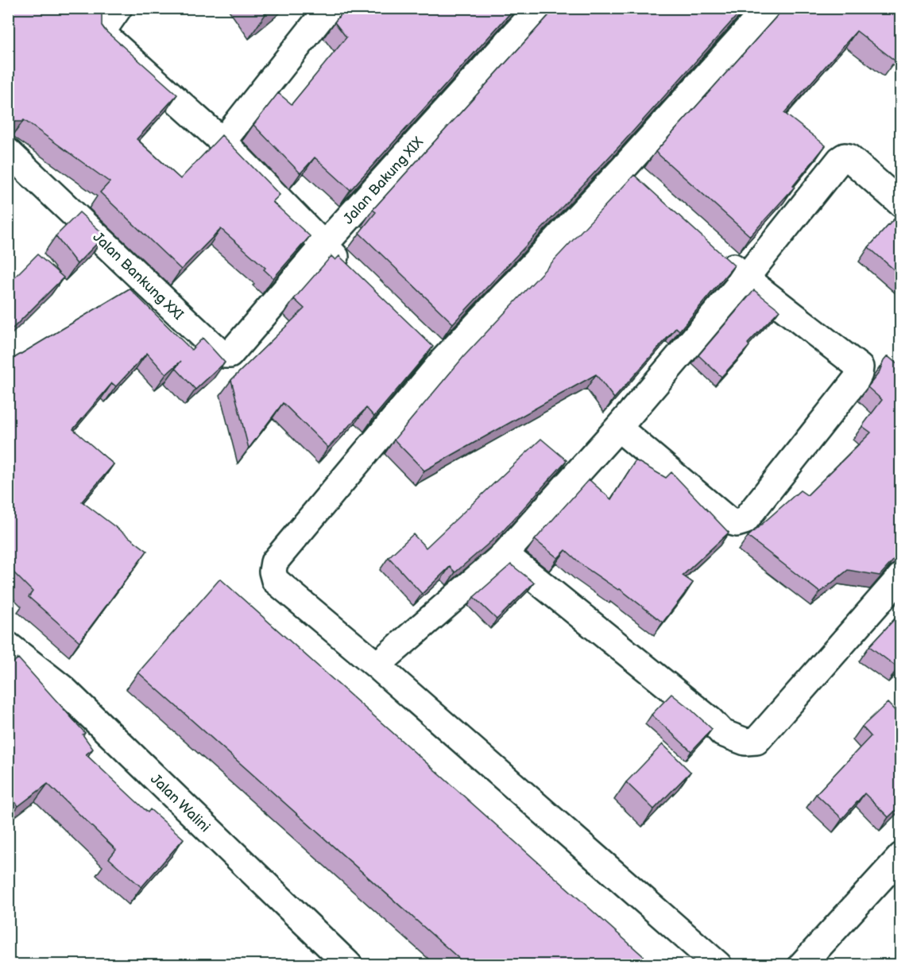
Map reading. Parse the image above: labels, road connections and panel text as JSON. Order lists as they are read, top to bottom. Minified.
{"streets":{"street":["Jalan Bakung XIX","Jalan Bankung XXI","Jalan Walini"]},"crossings":[["Jalan Bakung XIX","Jalan Bankung XXI"]]}
